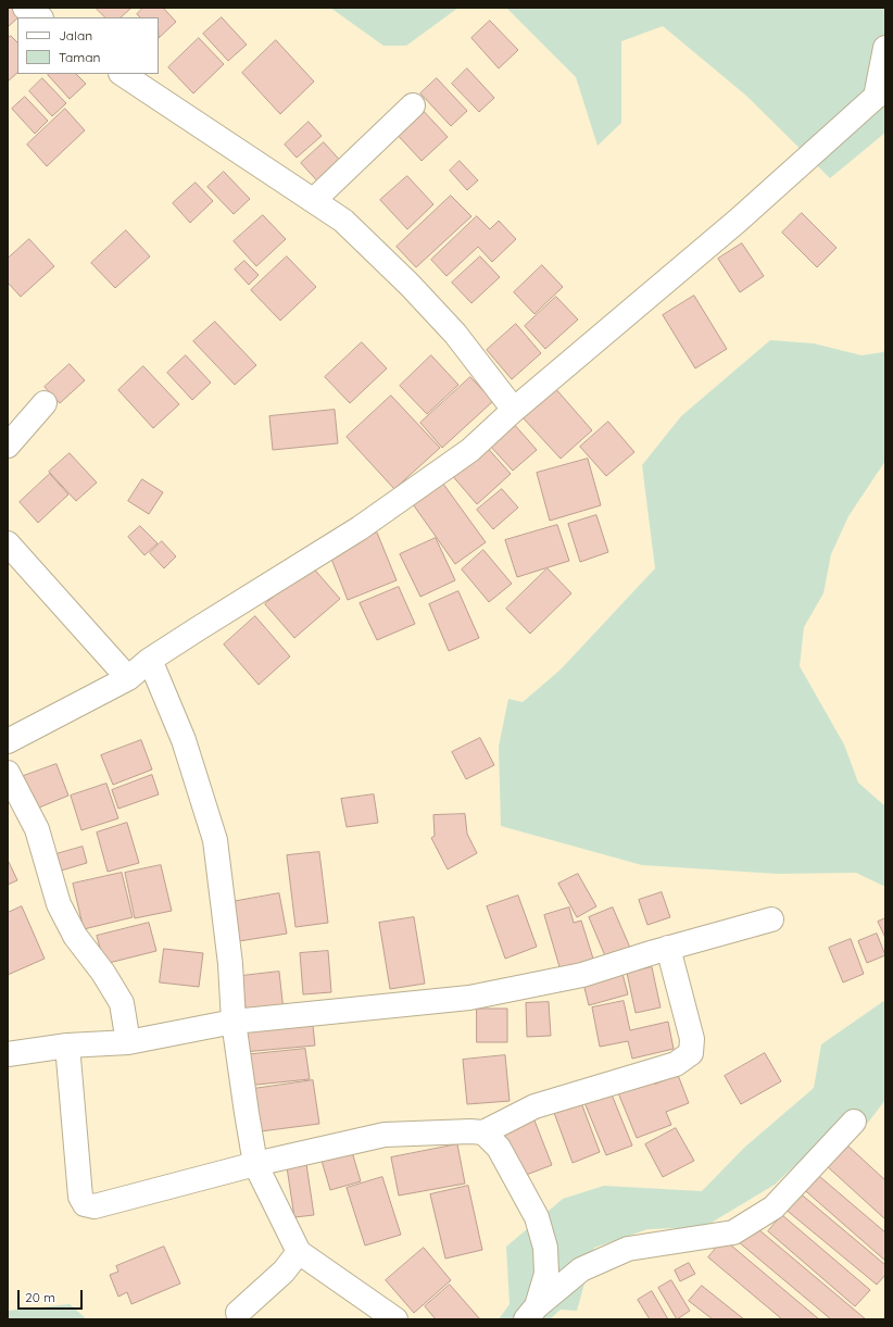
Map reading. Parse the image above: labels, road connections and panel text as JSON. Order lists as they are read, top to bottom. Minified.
{"legend":["Jalan","Taman"],"scale_bar":"20 m"}
